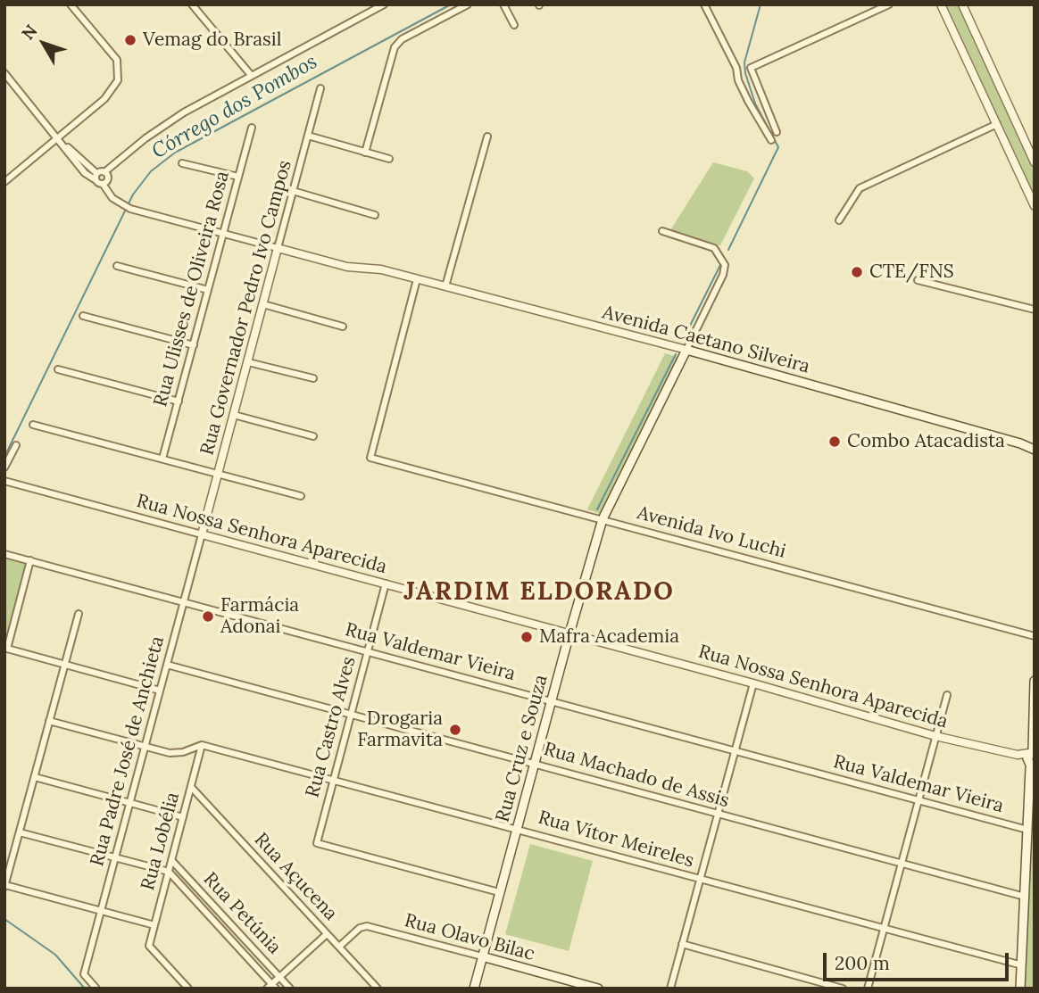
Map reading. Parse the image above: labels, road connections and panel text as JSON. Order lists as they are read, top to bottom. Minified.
{"streets":{"main road":["Avenida Caetano Silveira","Rua Cruz e Souza","Rua Olavo Bilac"],"street":["Rua Ulisses de Oliveira Rosa","Rua Governador Pedro Ivo Campos","Avenida Ivo Luchi","Rua Nossa Senhora Aparecida","Rua Valdemar Vieira","Rua Castro Alves","Rua Padre José de Anchieta","Rua Machado de Assis","Rua Vítor Meireles","Rua Lobélia","Rua Açucena","Rua Petúnia"]},"crossings":[["Rua Governador Pedro Ivo Campos","Avenida Caetano Silveira"],["Rua Governador Pedro Ivo Campos","Rua Nossa Senhora Aparecida"],["Rua Governador Pedro Ivo Campos","Rua Padre José de Anchieta"],["Avenida Caetano Silveira","Avenida Ivo Luchi"],["Avenida Caetano Silveira","Rua Cruz e Souza"],["Avenida Ivo Luchi","Rua Cruz e Souza"],["Rua Nossa Senhora Aparecida","Rua Castro Alves"],["Rua Nossa Senhora Aparecida","Rua Cruz e Souza"],["Rua Nossa Senhora Aparecida","Rua Padre José de Anchieta"],["Rua Valdemar Vieira","Rua Castro Alves"],["Rua Valdemar Vieira","Rua Cruz e Souza"],["Rua Valdemar Vieira","Rua Padre José de Anchieta"],["Rua Castro Alves","Rua Cruz e Souza"],["Rua Castro Alves","Rua Machado de Assis"],["Rua Castro Alves","Rua Vítor Meireles"],["Rua Cruz e Souza","Rua Machado de Assis"],["Rua Cruz e Souza","Rua Vítor Meireles"],["Rua Cruz e Souza","Rua Olavo Bilac"],["Rua Padre José de Anchieta","Rua Machado de Assis"],["Rua Vítor Meireles","Rua Lobélia"],["Rua Lobélia","Rua Açucena"],["Rua Lobélia","Rua Petúnia"],["Rua Açucena","Rua Olavo Bilac"]],"districts":["JARDIM ELDORADO"],"water":["Córrego dos Pombos"],"places":["Vemag do Brasil","CTE/FNS","Combo Atacadista","Farmácia Adonai","Mafra Academia","Drogaria Farmavita"],"scale_bar":"200 m","north":"top left"}
